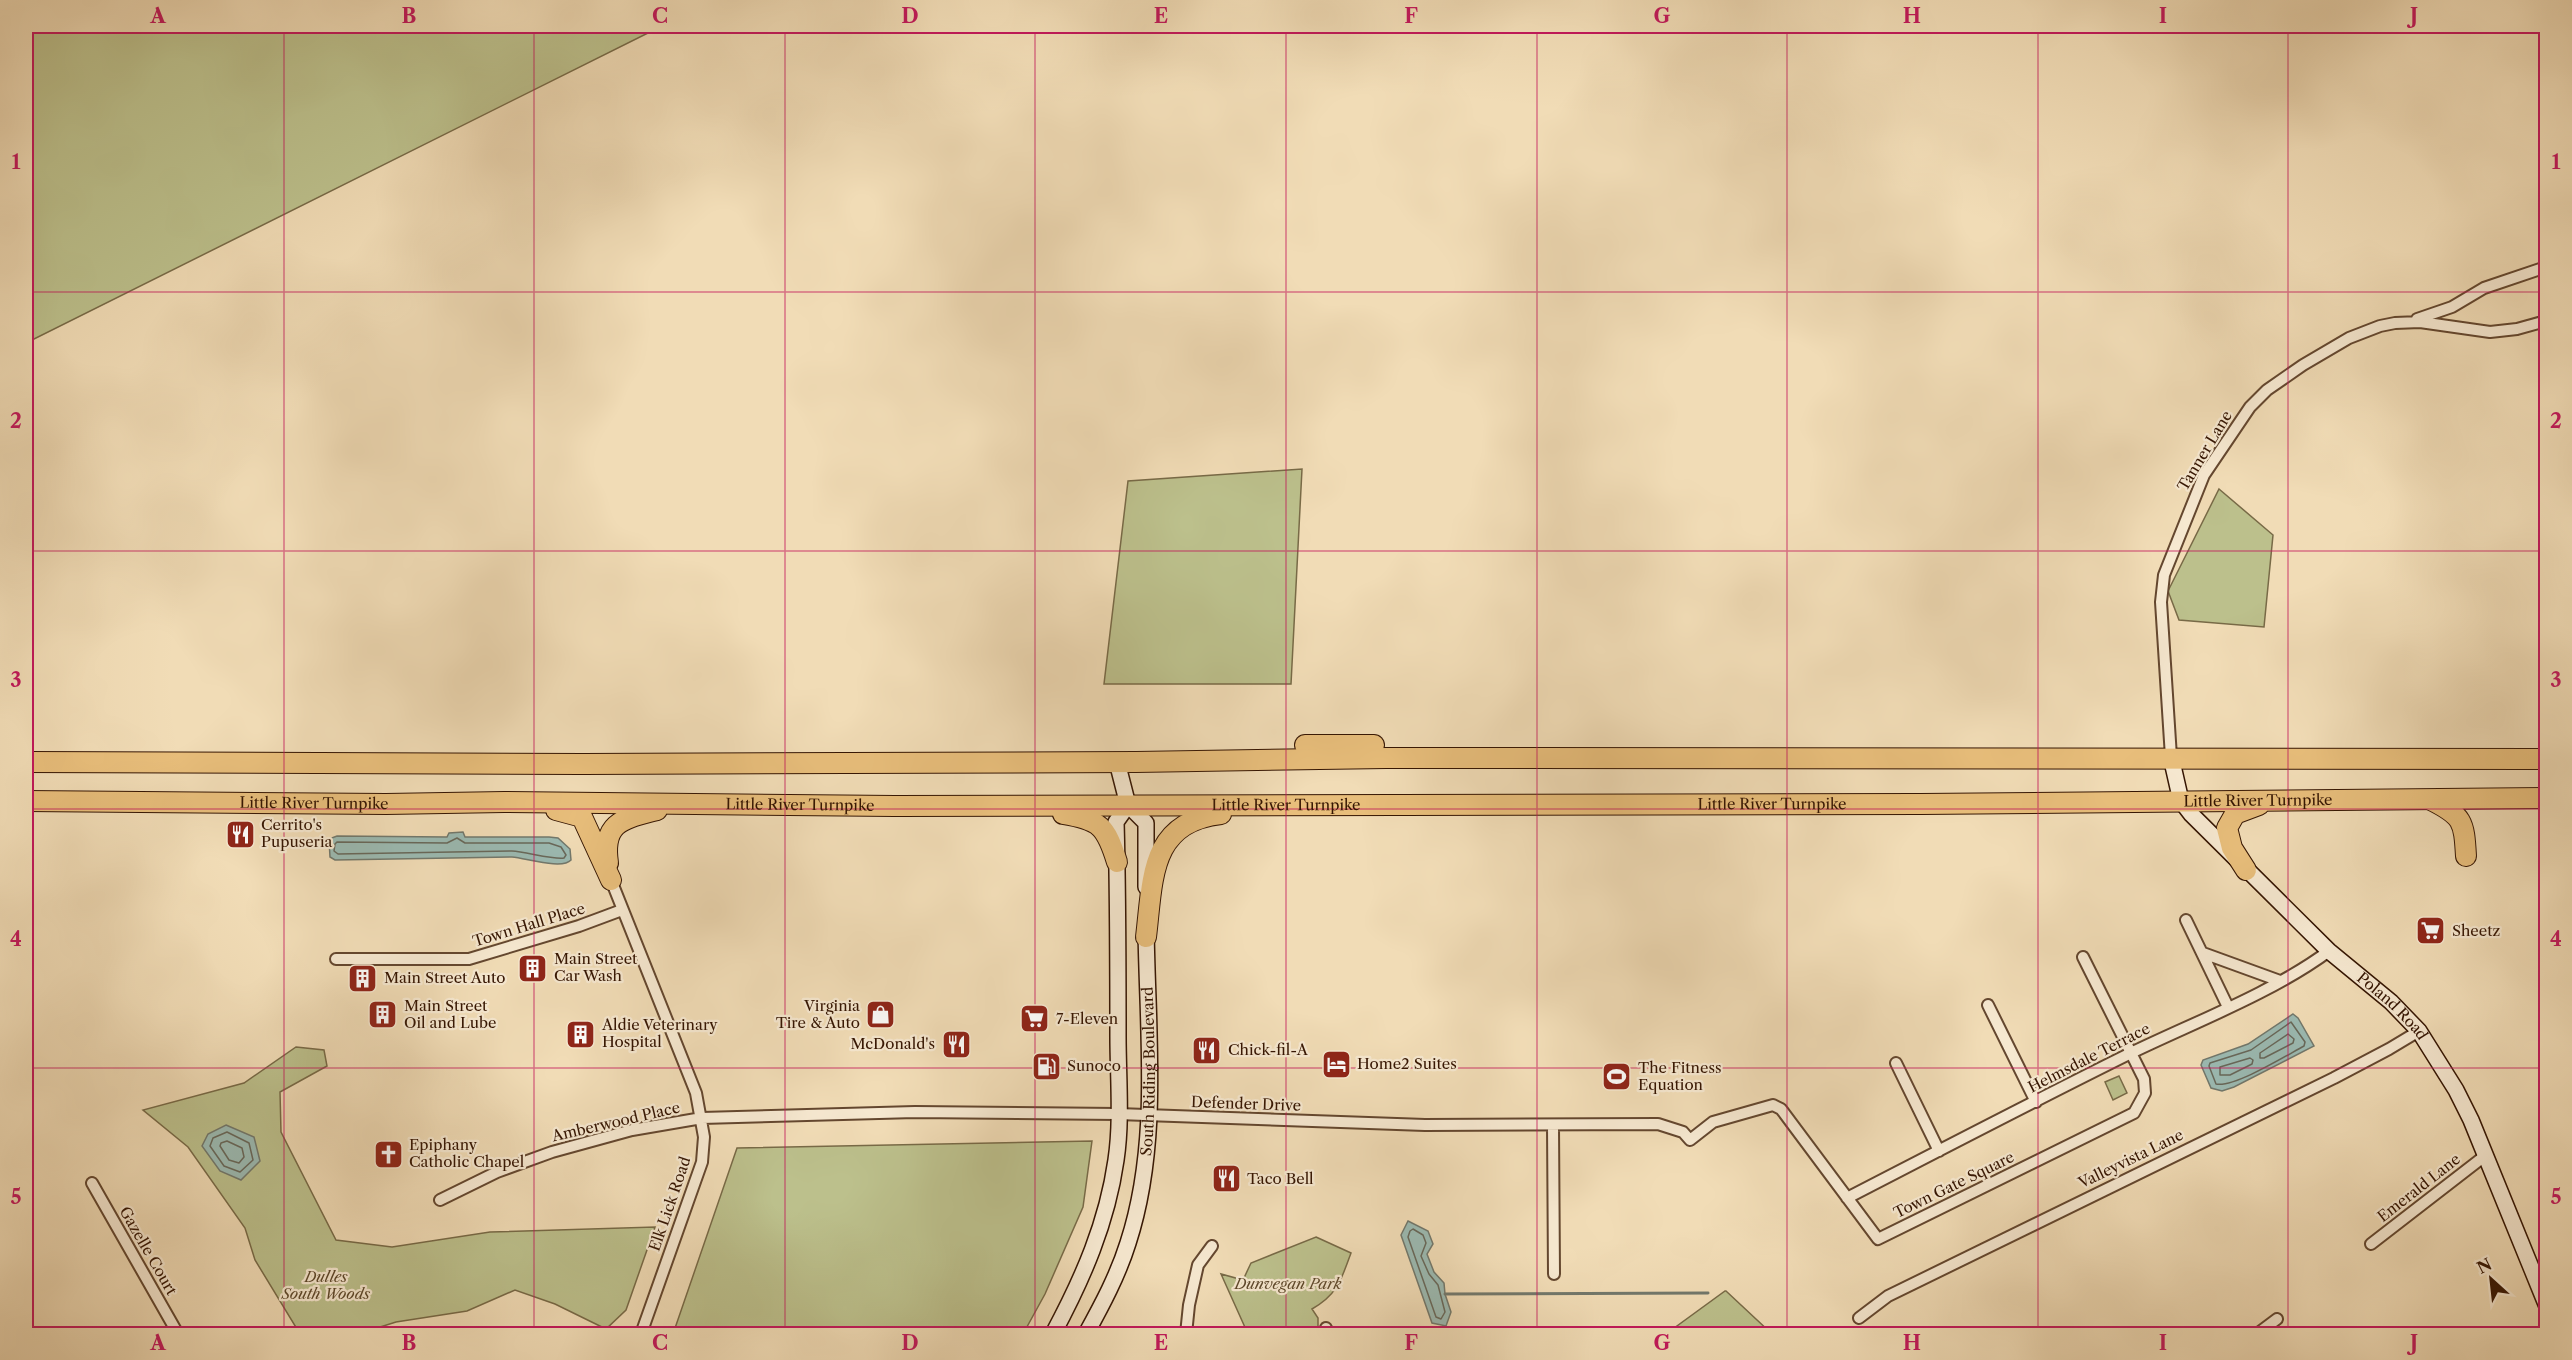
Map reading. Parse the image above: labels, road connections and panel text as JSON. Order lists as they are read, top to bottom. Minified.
{"streets":{"highway":["Little River Turnpike"],"street":["Tanner Lane","Town Hall Place","Poland Road","Helmsdale Terrace","South Riding Boulevard","Defender Drive","Amberwood Place","Valleyvista Lane","Town Gate Square","Emerald Lane","Elk Lick Road","Gazelle Court"]},"crossings":[["Tanner Lane","Poland Road"],["Little River Turnpike","Poland Road"],["Little River Turnpike","South Riding Boulevard"],["Town Hall Place","Elk Lick Road"],["Poland Road","Helmsdale Terrace"],["Poland Road","Valleyvista Lane"],["Poland Road","Emerald Lane"],["Helmsdale Terrace","Town Gate Square"],["South Riding Boulevard","Defender Drive"],["Defender Drive","Amberwood Place"],["Defender Drive","Town Gate Square"],["Defender Drive","Elk Lick Road"],["Amberwood Place","Elk Lick Road"]],"parks":["Dulles South Woods","Dunvegan Park"],"places":{"restaurant":["Cerrito's Pupuseria","McDonald's","Chick-fil-A","Taco Bell"],"supermarket":["Sheetz","7-Eleven"],"building":["Main Street Car Wash","Main Street Auto","Main Street Oil and Lube","Aldie Veterinary Hospital"],"shop":["Virginia Tire & Auto"],"hotel":["Home2 Suites"],"fuel station":["Sunoco"],"sports":["The Fitness Equation"],"church":["Epiphany Catholic Chapel"]},"north":"top left","grid":{"columns":["A","B","C","D","E","F","G","H","I","J"],"rows":["1","2","3","4","5"]}}
